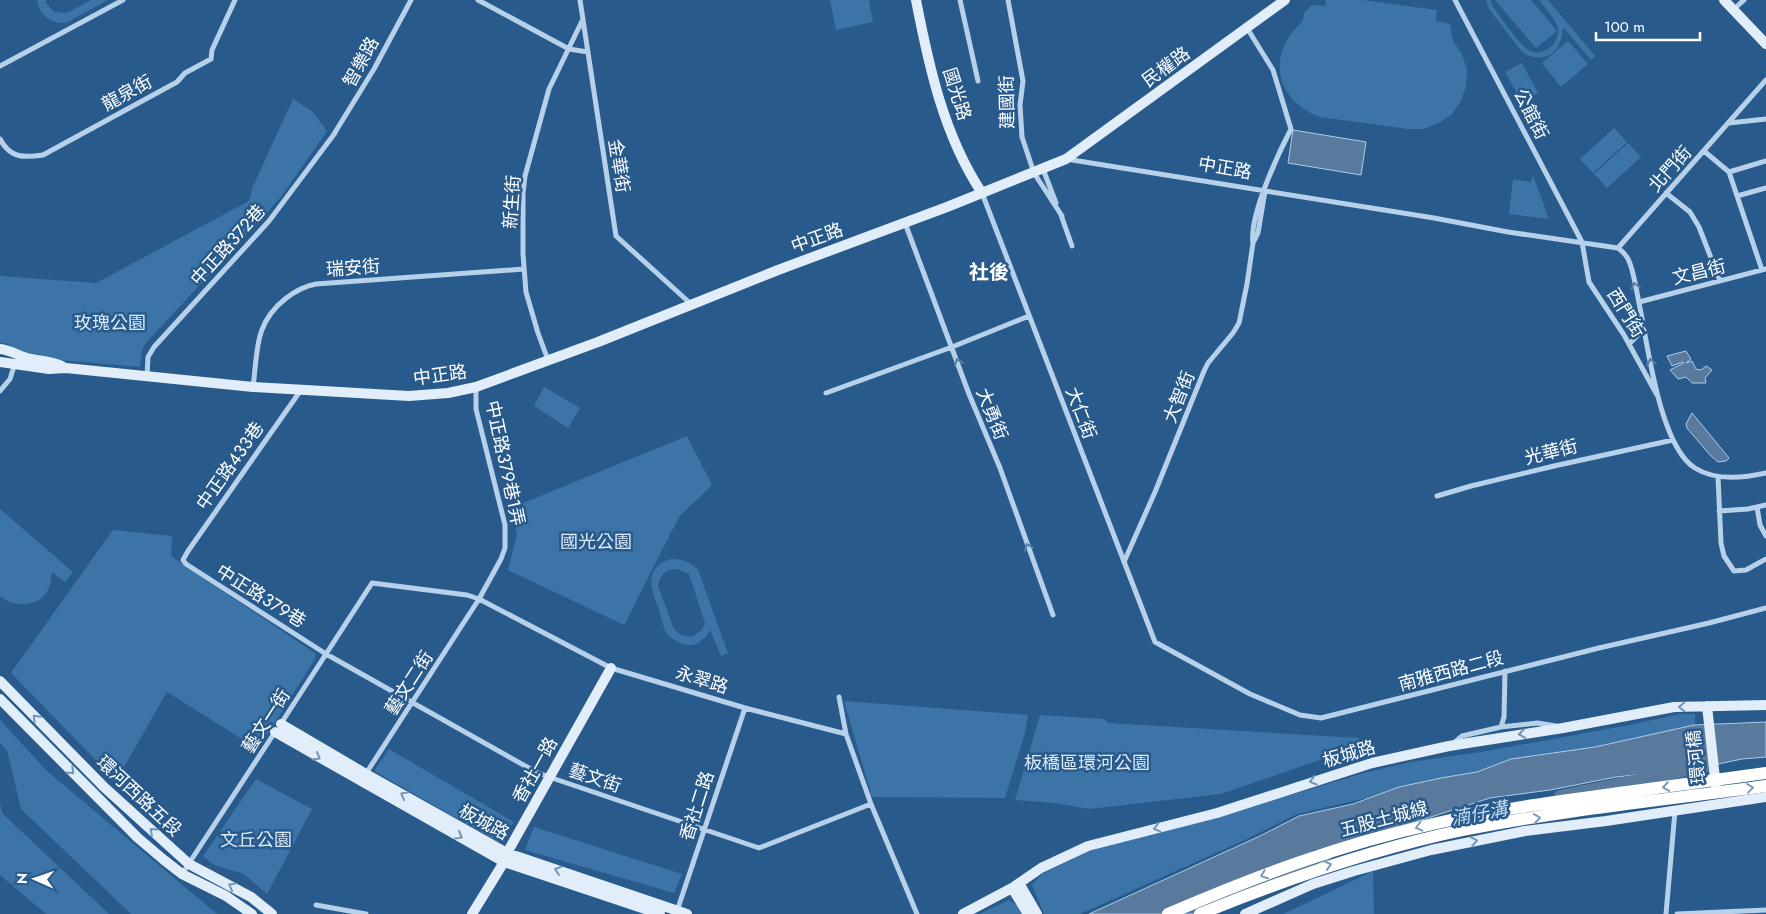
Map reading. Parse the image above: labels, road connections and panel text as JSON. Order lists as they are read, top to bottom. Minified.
{"streets":{"highway":["五股土城線"],"street":["智樂路","民權路","龍泉街","國光路","建國街","公館街","金華街","中正路","北門街","新生街","中正路372巷","瑞安街","文昌街","西門街","大智街","大仁街","大勇街","光華街","中正路379巷1弄","中正路433巷","中正路379巷","南雅西路二段","永翠路","藝文二街","藝文一街","板城路","環河橋","香社一路","藝文街","環河西路五段","香社二路"]},"crossings":[["智樂路","中正路372巷"],["民權路","中正路"],["民權路","大智街"],["國光路","中正路"],["國光路","大仁街"],["建國街","中正路"],["公館街","中正路"],["公館街","西門街"],["金華街","中正路"],["金華街","新生街"],["中正路","新生街"],["中正路","中正路372巷"],["中正路","瑞安街"],["中正路","西門街"],["中正路","大智街"],["中正路","大仁街"],["中正路","大勇街"],["中正路","中正路379巷1弄"],["中正路","中正路433巷"],["北門街","西門街"],["新生街","瑞安街"],["文昌街","西門街"],["西門街","光華街"],["大智街","大仁街"],["大仁街","南雅西路二段"],["中正路379巷1弄","永翠路"],["中正路379巷1弄","藝文二街"],["中正路433巷","中正路379巷"],["中正路379巷","藝文一街"],["中正路379巷","藝文街"],["永翠路","藝文二街"],["永翠路","藝文一街"],["永翠路","香社一路"],["永翠路","香社二路"],["藝文二街","板城路"],["藝文二街","藝文街"],["藝文一街","板城路"],["藝文一街","藝文街"],["藝文一街","環河西路五段"],["板城路","環河橋"],["板城路","香社一路"],["板城路","香社二路"],["香社一路","藝文街"],["藝文街","香社二路"]],"one_way":["大勇街","板城路"],"districts":["社後"],"water":["湳仔溝"],"parks":["玫瑰公園","國光公園","板橋區環河公園","文丘公園"],"scale_bar":"100 m","north":"left"}
